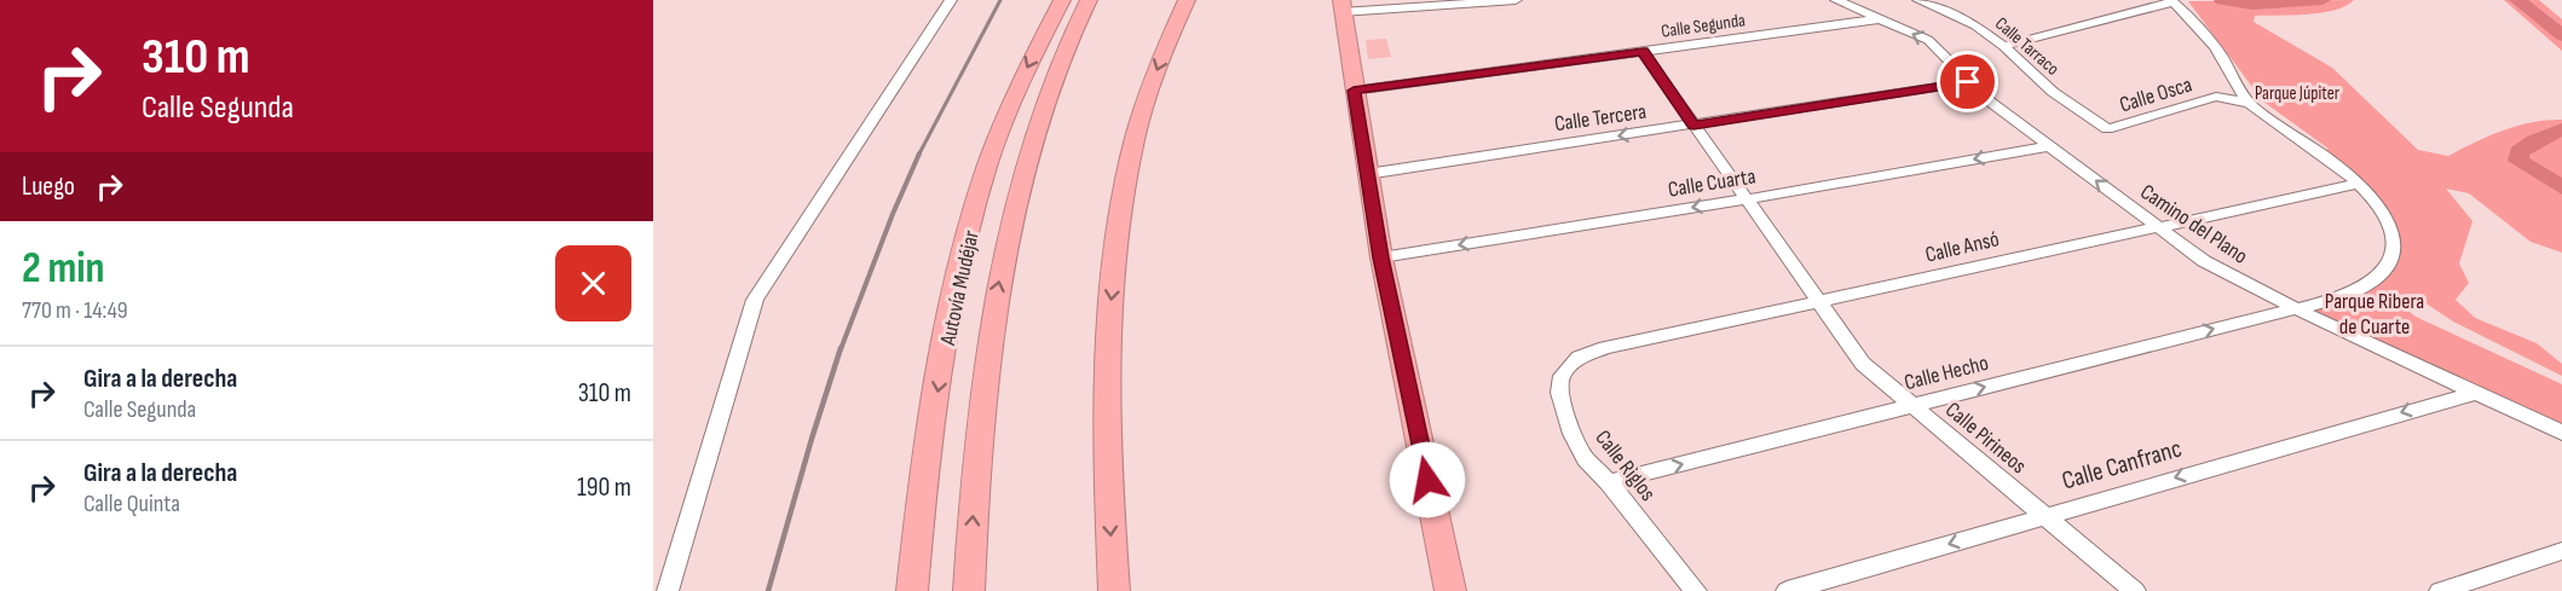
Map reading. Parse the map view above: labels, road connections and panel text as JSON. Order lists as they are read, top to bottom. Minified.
{"streets":{"highway":["Autovía Mudéjar"],"street":["Calle Segunda","Calle Tarraco","Calle Osca","Calle Tercera","Calle Cuarta","Camino del Plano","Calle Ansó","Calle Hecho","Calle Pirineos","Calle Canfranc","Calle Riglos"]},"crossings":[["Calle Segunda","Camino del Plano"],["Calle Segunda","Calle Pirineos"],["Calle Tarraco","Calle Osca"],["Calle Osca","Calle Hecho"],["Calle Tercera","Camino del Plano"],["Calle Tercera","Calle Pirineos"],["Calle Cuarta","Camino del Plano"],["Calle Cuarta","Calle Pirineos"],["Camino del Plano","Calle Ansó"],["Camino del Plano","Calle Hecho"],["Camino del Plano","Calle Canfranc"],["Calle Ansó","Calle Hecho"],["Calle Ansó","Calle Pirineos"],["Calle Ansó","Calle Riglos"],["Calle Hecho","Calle Pirineos"],["Calle Hecho","Calle Riglos"],["Calle Pirineos","Calle Canfranc"]],"one_way":["Calle Tercera","Calle Cuarta","Calle Hecho","Calle Canfranc"],"parks":["Parque Júpiter","Parque Ribera de Cuarte"],"page":{"turn":["310 m","Calle Segunda"],"then":"Luego","heading":["2 min","770 m · 14:49"],"list":[{"name":"Gira a la derecha","note":"Calle Segunda","value":"310 m"},{"name":"Gira a la derecha","note":"Calle Quinta","value":"190 m"}]}}
